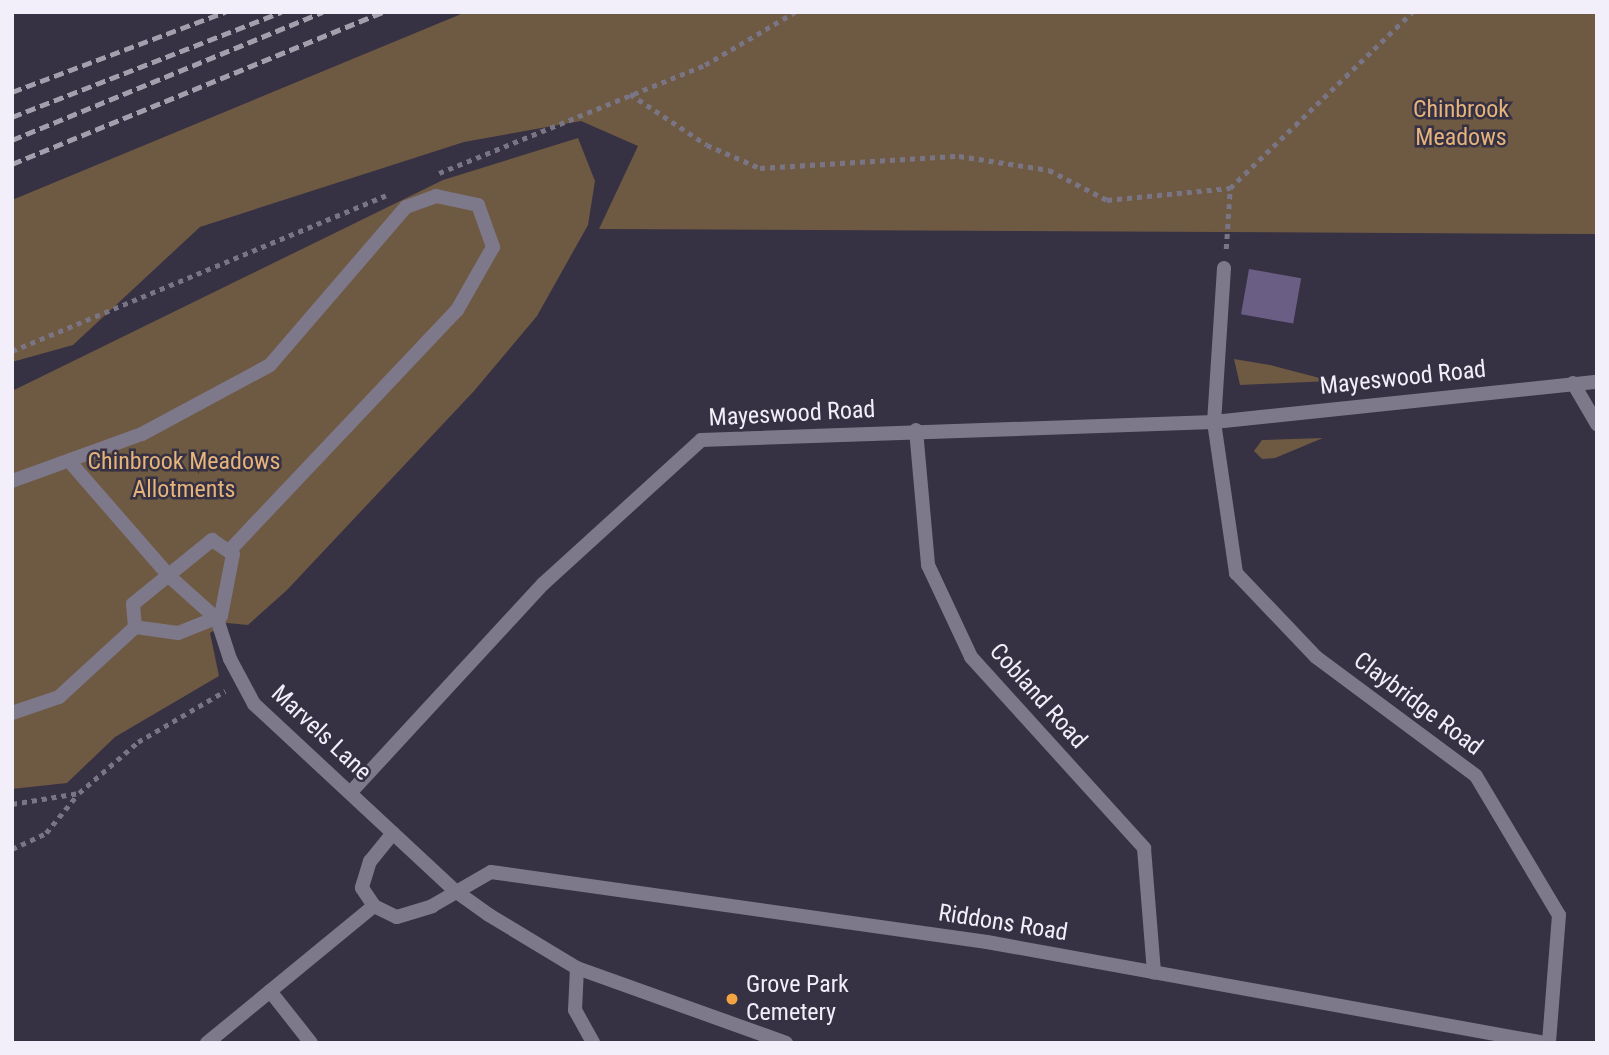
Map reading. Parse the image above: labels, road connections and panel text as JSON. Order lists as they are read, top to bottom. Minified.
{"streets":{"street":["Mayeswood Road","Cobland Road","Claybridge Road","Marvels Lane","Riddons Road"]},"crossings":[["Mayeswood Road","Cobland Road"],["Mayeswood Road","Claybridge Road"],["Mayeswood Road","Marvels Lane"],["Cobland Road","Riddons Road"],["Claybridge Road","Riddons Road"],["Marvels Lane","Riddons Road"]],"parks":["Chinbrook Meadows","Chinbrook Meadows Allotments"],"places":["Grove Park Cemetery"]}
